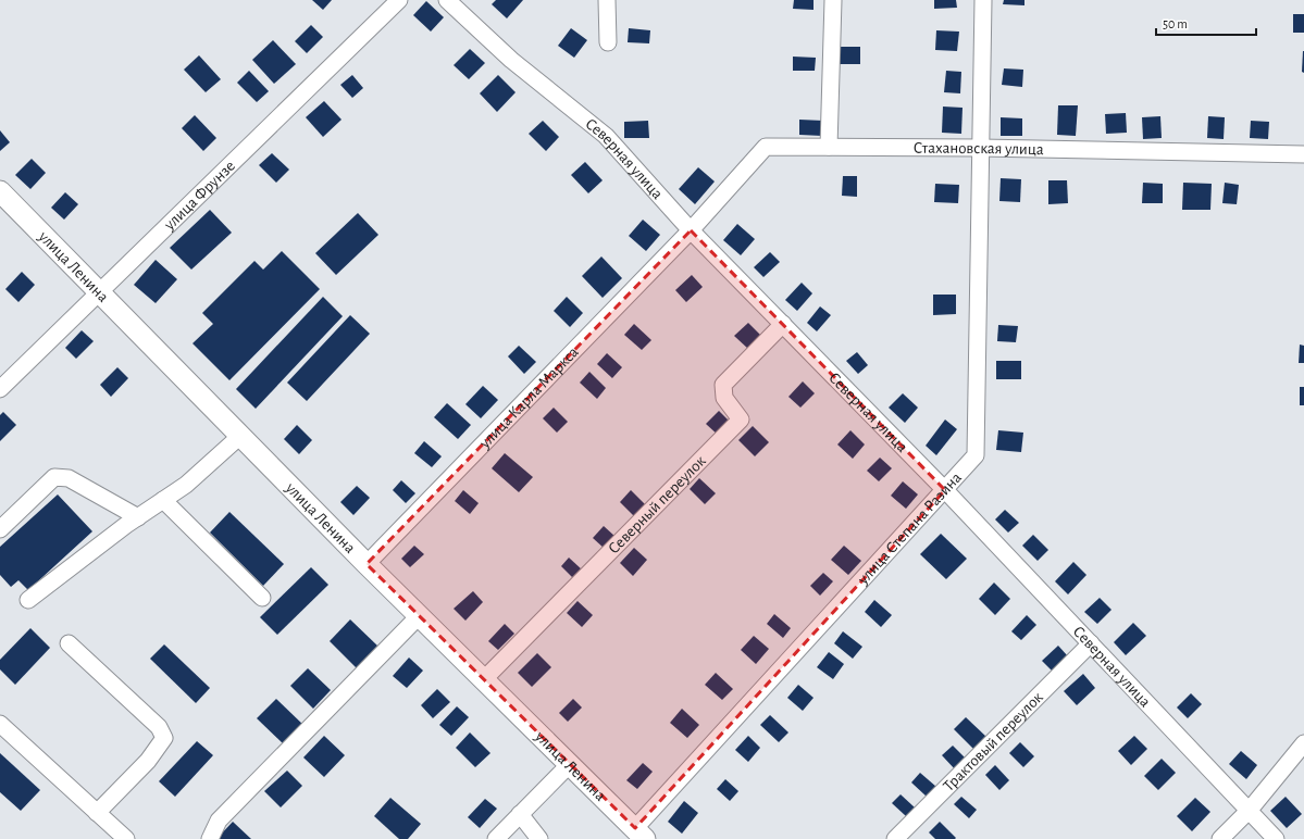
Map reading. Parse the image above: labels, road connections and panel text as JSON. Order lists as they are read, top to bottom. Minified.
{"streets":{"main road":["улица Ленина"],"street":["Стахановская улица","Северная улица","улица Фрунзе","улица Карла Маркса","Северный переулок","улица Степана Разина","Трактовый переулок"]},"crossings":[["Стахановская улица","Северная улица"],["Стахановская улица","улица Карла Маркса"],["Стахановская улица","улица Степана Разина"],["Северная улица","улица Карла Маркса"],["Северная улица","Северный переулок"],["Северная улица","улица Степана Разина"],["Северная улица","Трактовый переулок"],["улица Фрунзе","улица Ленина"],["улица Ленина","улица Карла Маркса"],["улица Ленина","Северный переулок"],["улица Ленина","улица Степана Разина"]],"scale_bar":"50 m"}
